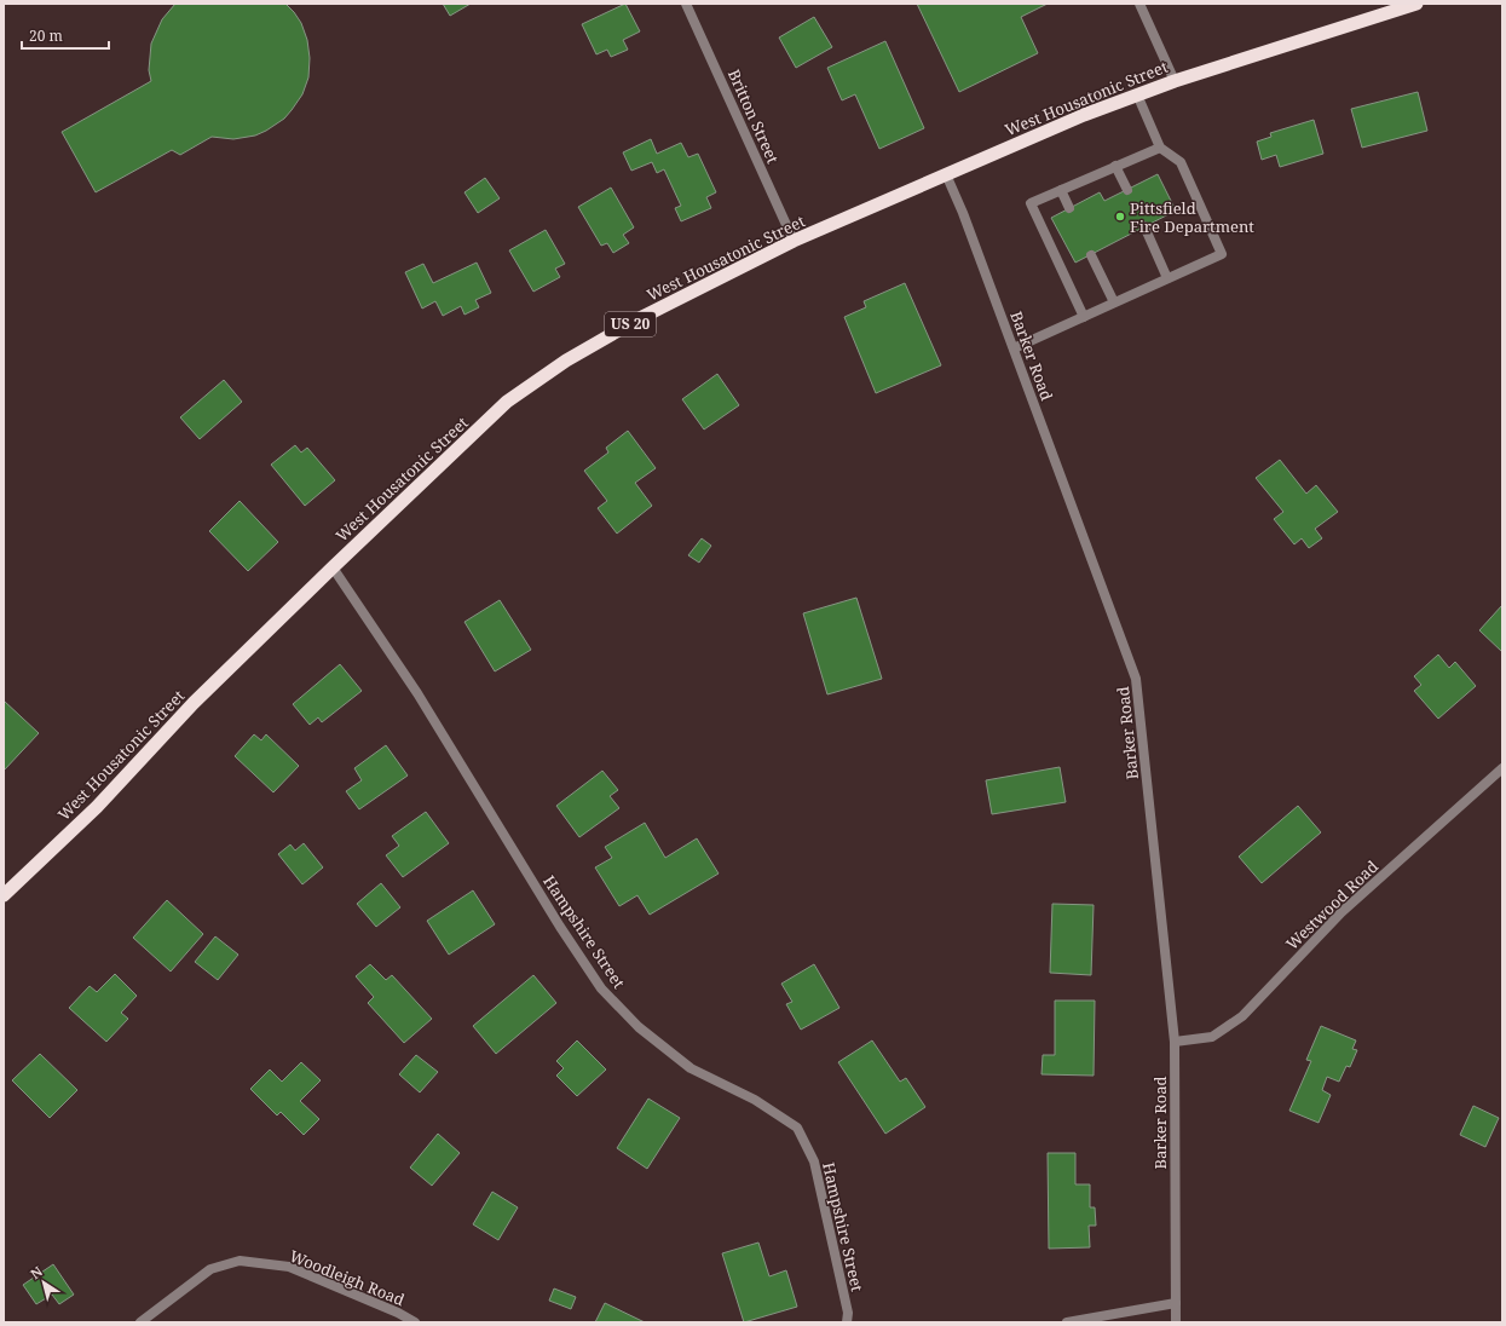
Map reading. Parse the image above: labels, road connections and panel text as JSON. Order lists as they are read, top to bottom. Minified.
{"streets":{"highway":["West Housatonic Street","US 20"],"street":["Britton Street","Barker Road","Westwood Road","Hampshire Street","Woodleigh Road"]},"crossings":[["West Housatonic Street","Britton Street"],["West Housatonic Street","Barker Road"],["West Housatonic Street","Hampshire Street"],["Barker Road","Westwood Road"]],"places":["Pittsfield Fire Department"],"scale_bar":"20 m","north":"top left"}
